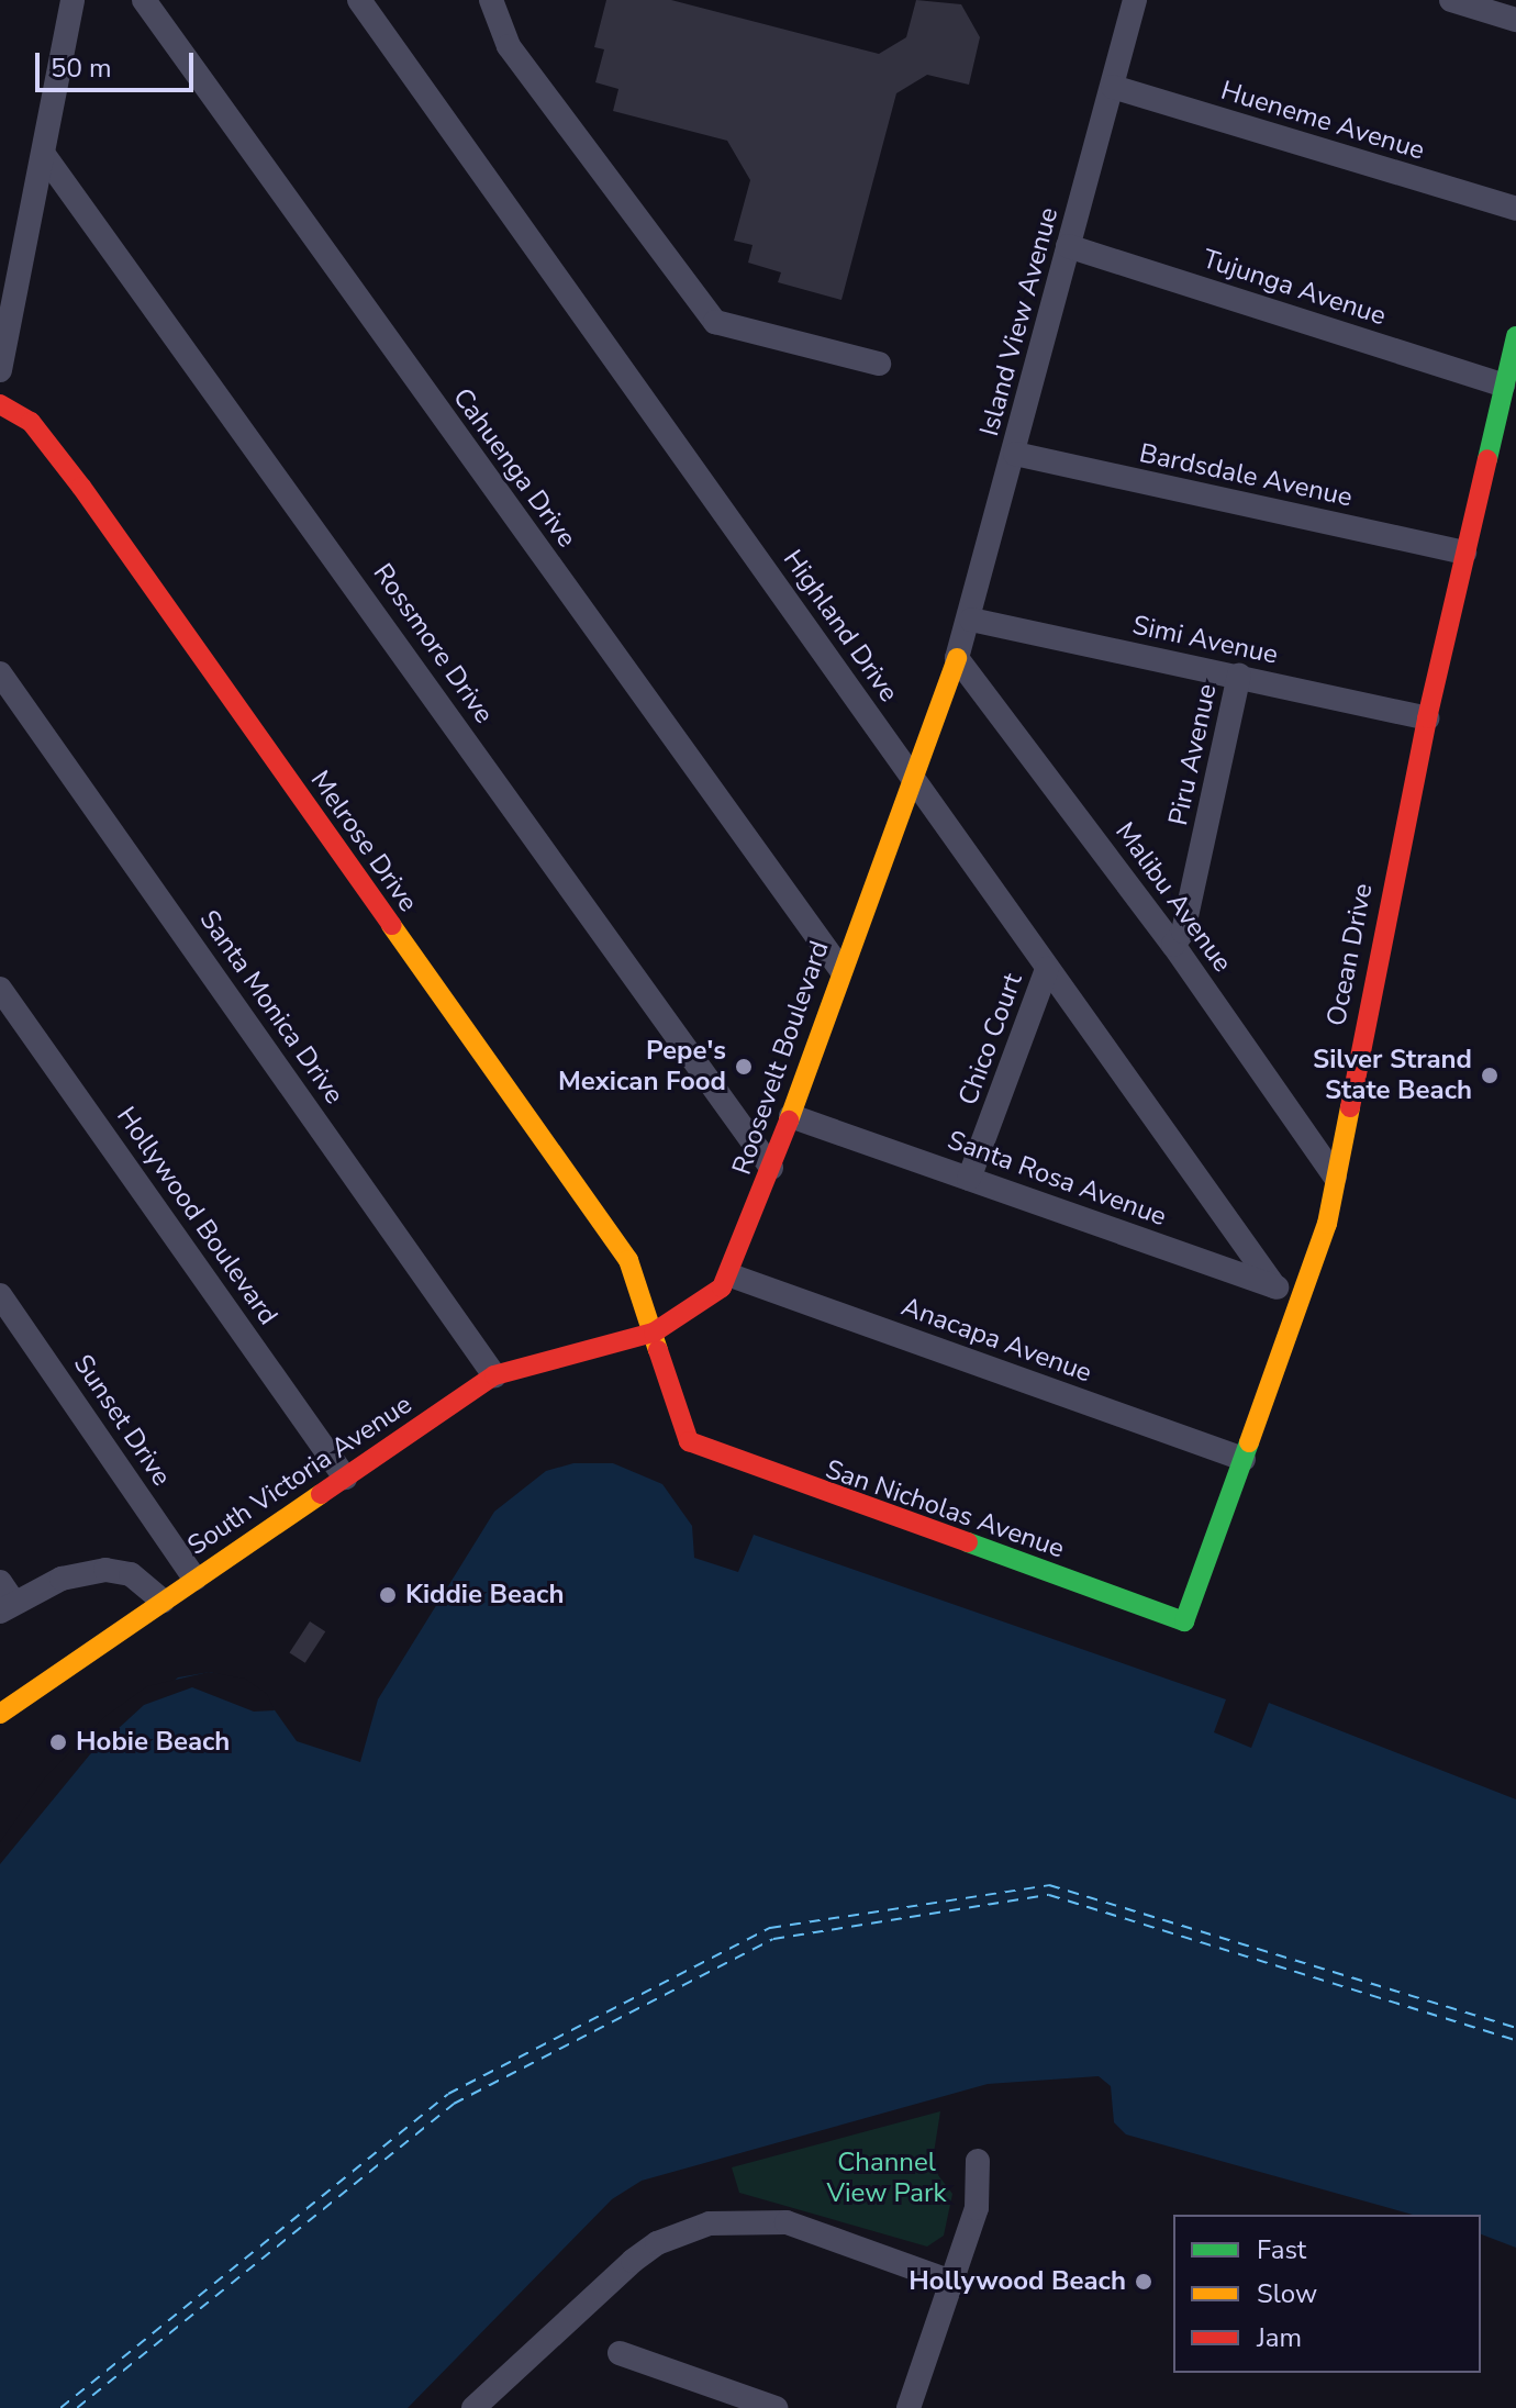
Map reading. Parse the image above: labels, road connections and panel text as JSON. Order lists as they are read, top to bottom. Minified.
{"streets":{"street":["Hueneme Avenue","Tujunga Avenue","Island View Avenue","Cahuenga Drive","Bardsdale Avenue","Highland Drive","Simi Avenue","Rossmore Drive","Piru Avenue","Melrose Drive","Malibu Avenue","Ocean Drive","Santa Monica Drive","Chico Court","Roosevelt Boulevard","Santa Rosa Avenue","Hollywood Boulevard","Anacapa Avenue","Sunset Drive","South Victoria Avenue","San Nicholas Avenue"]},"crossings":[["Hueneme Avenue","Island View Avenue"],["Tujunga Avenue","Island View Avenue"],["Tujunga Avenue","Ocean Drive"],["Island View Avenue","Bardsdale Avenue"],["Island View Avenue","Simi Avenue"],["Island View Avenue","Malibu Avenue"],["Island View Avenue","Roosevelt Boulevard"],["Cahuenga Drive","Roosevelt Boulevard"],["Bardsdale Avenue","Ocean Drive"],["Highland Drive","Chico Court"],["Highland Drive","Roosevelt Boulevard"],["Highland Drive","Santa Rosa Avenue"],["Simi Avenue","Piru Avenue"],["Simi Avenue","Ocean Drive"],["Rossmore Drive","Roosevelt Boulevard"],["Piru Avenue","Malibu Avenue"],["Melrose Drive","Roosevelt Boulevard"],["Melrose Drive","South Victoria Avenue"],["Melrose Drive","San Nicholas Avenue"],["Malibu Avenue","Ocean Drive"],["Malibu Avenue","Roosevelt Boulevard"],["Ocean Drive","Santa Rosa Avenue"],["Ocean Drive","Anacapa Avenue"],["Ocean Drive","San Nicholas Avenue"],["Santa Monica Drive","South Victoria Avenue"],["Chico Court","Santa Rosa Avenue"],["Roosevelt Boulevard","Santa Rosa Avenue"],["Roosevelt Boulevard","Anacapa Avenue"],["Roosevelt Boulevard","South Victoria Avenue"],["Roosevelt Boulevard","San Nicholas Avenue"],["Hollywood Boulevard","South Victoria Avenue"],["Sunset Drive","South Victoria Avenue"],["South Victoria Avenue","San Nicholas Avenue"]],"parks":["Channel View Park"],"places":["Pepe's Mexican Food","Silver Strand State Beach","Kiddie Beach","Hobie Beach","Hollywood Beach"],"legend":["Fast","Slow","Jam"],"scale_bar":"50 m"}
